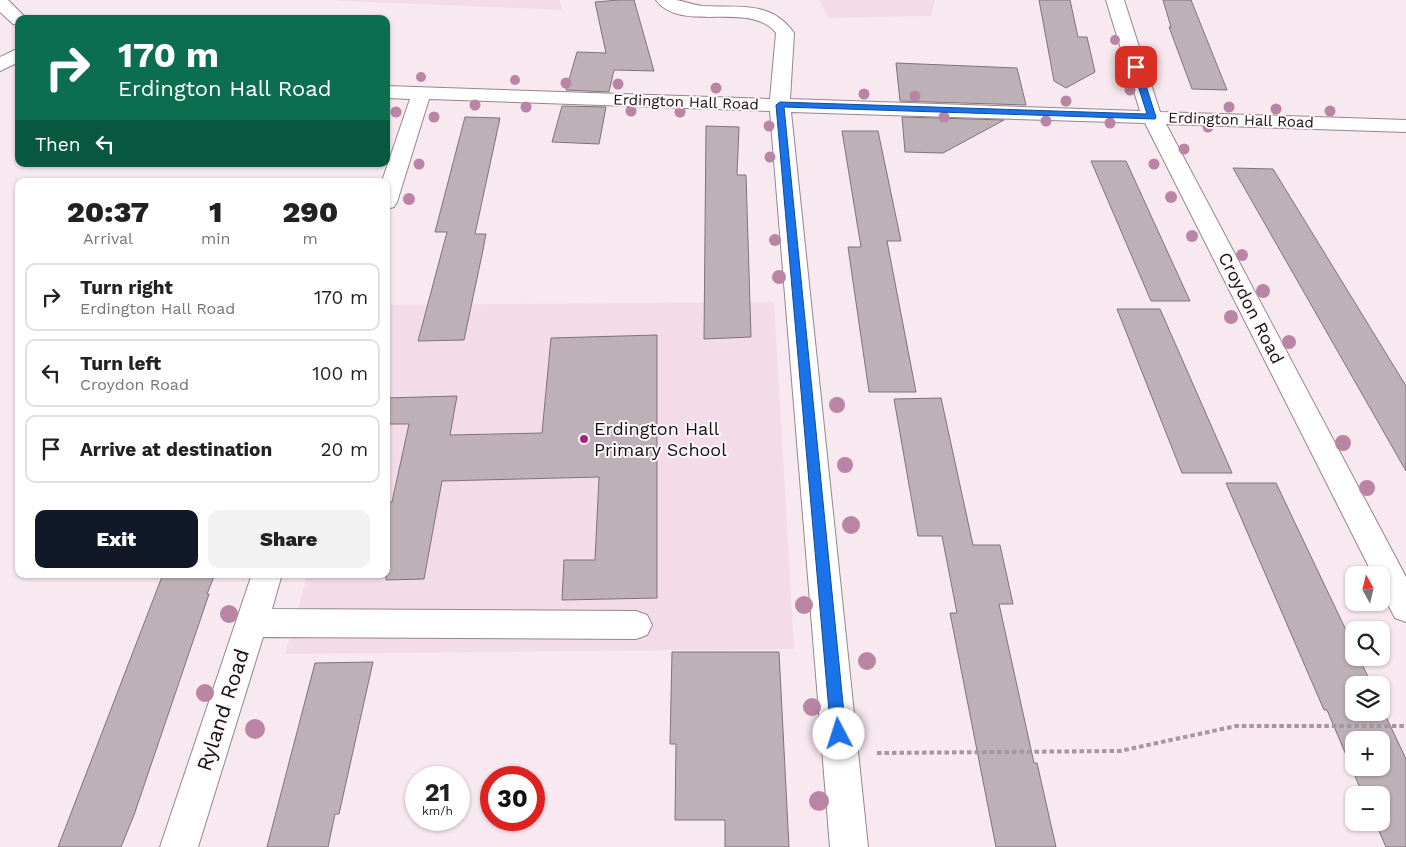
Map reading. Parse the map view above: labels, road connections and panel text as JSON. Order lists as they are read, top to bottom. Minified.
{"streets":{"street":["Erdington Hall Road","Croydon Road","Ryland Road"]},"crossings":[["Erdington Hall Road","Croydon Road"]],"places":["Erdington Hall Primary School"],"north":"top","page":{"turn":["170 m","Erdington Hall Road"],"then":"Then","eta":["20:37","Arrival","1","min","290","m"],"list":[{"name":"Turn right","note":"Erdington Hall Road","value":"170 m"},{"name":"Turn left","note":"Croydon Road","value":"100 m"},{"name":"Arrive at destination","value":"20 m"}],"buttons":["Exit","Share"],"map_buttons":["+","−"],"speed":"21 km/h","limit":"30"}}
